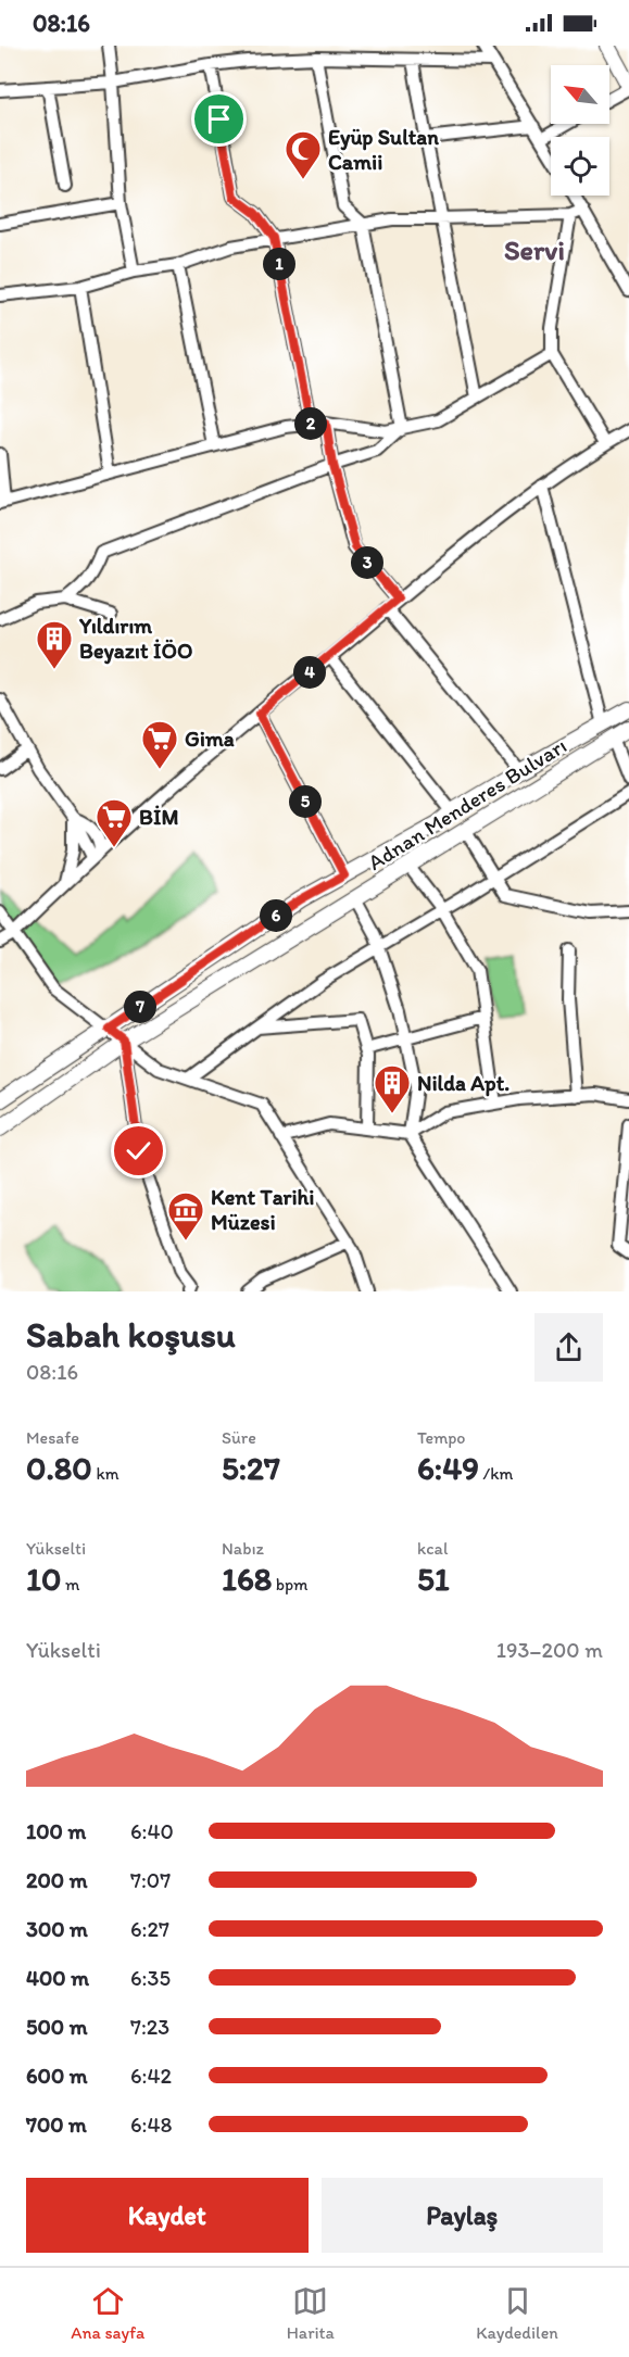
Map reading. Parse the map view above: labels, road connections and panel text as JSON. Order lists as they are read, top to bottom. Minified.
{"streets":{"main road":["Adnan Menderes Bulvarı"]},"districts":["Servi"],"places":{"mosque":["Eyüp Sultan Camii"],"building":["Yıldırım Beyazıt İÖO","Nilda Apt."],"supermarket":["Gima","BİM"],"museum":["Kent Tarihi Müzesi"]},"north":"top left","page":{"status":"08:16","pins":["1","2","3","4","5","6","7"],"heading":["Sabah koşusu","08:16"],"stats":[["Mesafe","0.80 km"],["Süre","5:27"],["Tempo","6:49 /km"],["Yükselti","10 m"],["Nabız","168 bpm"],["kcal","51"]],"chart":["Yükselti","193–200 m"],"list":[{"name":"100 m","note":"6:40"},{"name":"200 m","note":"7:07"},{"name":"300 m","note":"6:27"},{"name":"400 m","note":"6:35"},{"name":"500 m","note":"7:23"},{"name":"600 m","note":"6:42"},{"name":"700 m","note":"6:48"}],"buttons":["Kaydet","Paylaş"],"tabs":["Ana sayfa","Harita","Kaydedilen"]}}
